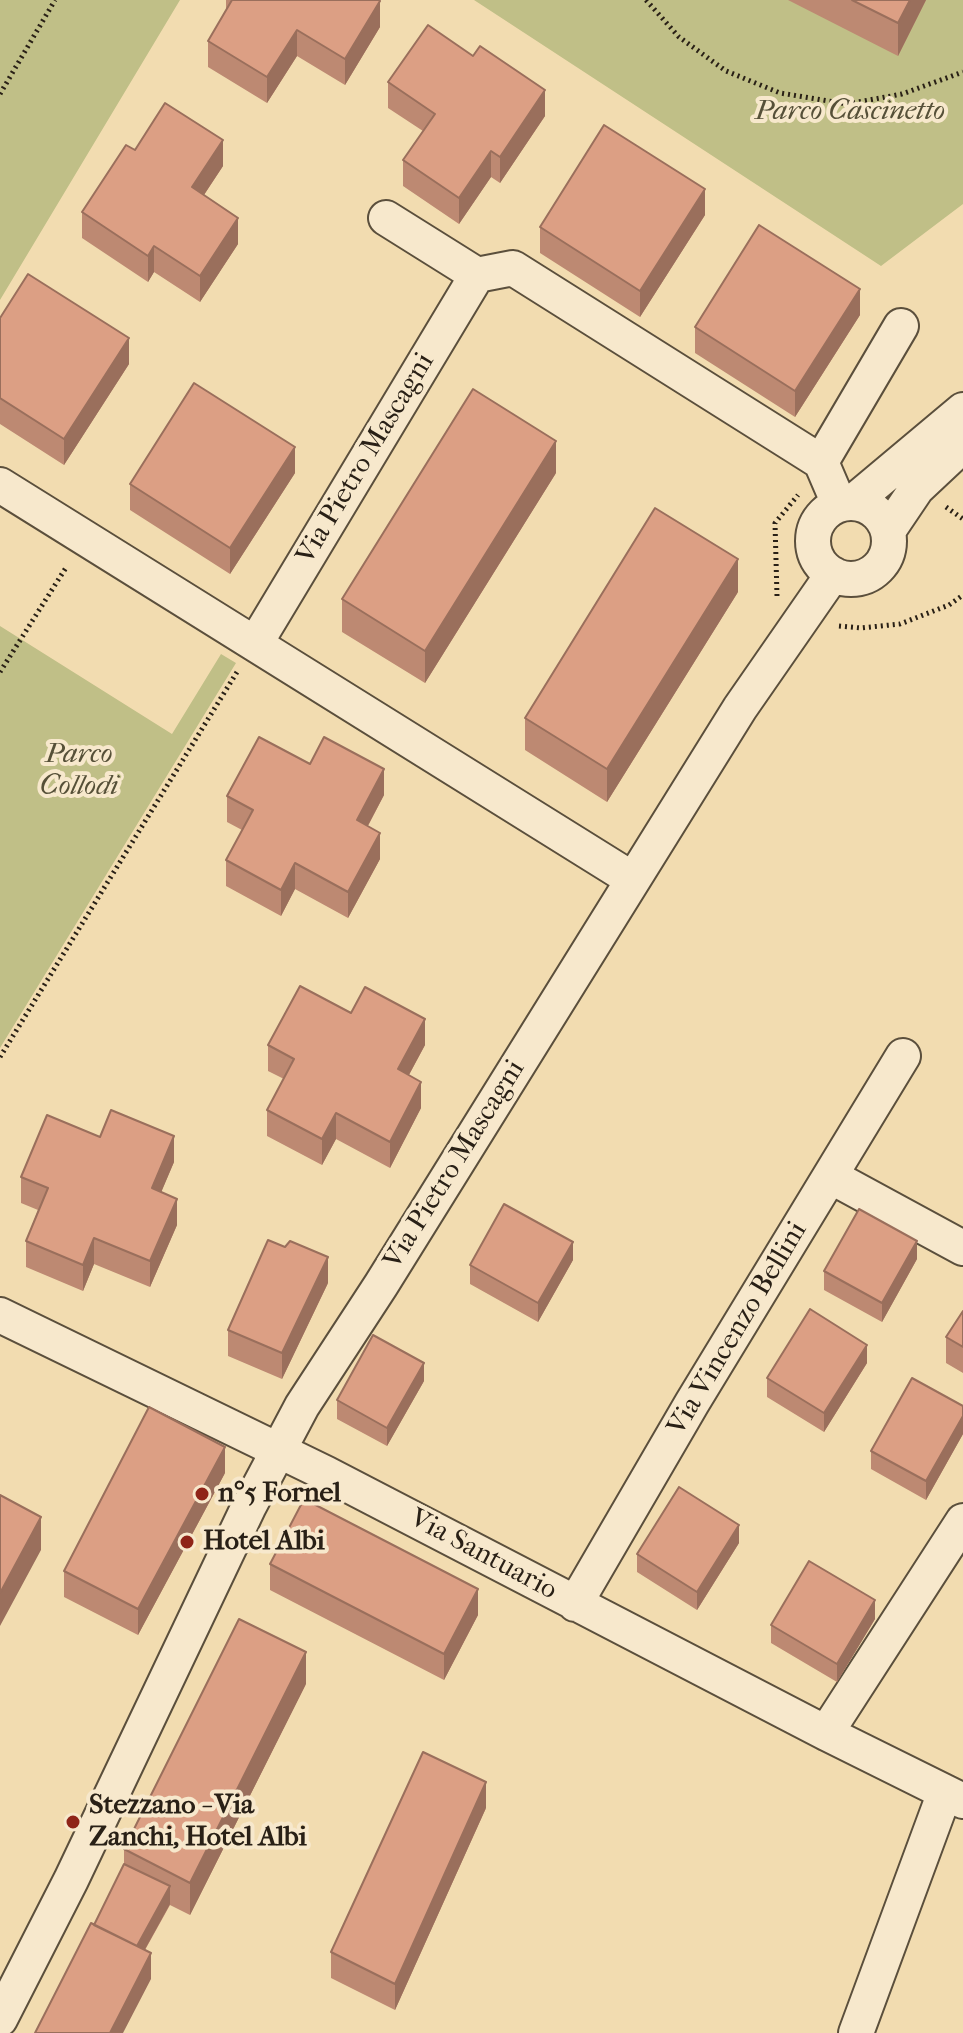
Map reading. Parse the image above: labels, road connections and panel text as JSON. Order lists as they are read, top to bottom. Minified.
{"streets":{"street":["Via Pietro Mascagni","Via Vincenzo Bellini","Via Santuario"]},"crossings":[["Via Pietro Mascagni","Via Santuario"],["Via Vincenzo Bellini","Via Santuario"]],"parks":["Parco Cascinetto","Parco Collodi"],"places":["n°5 Fornel","Hotel Albi","Stezzano - Via Zanchi, Hotel Albi"]}
